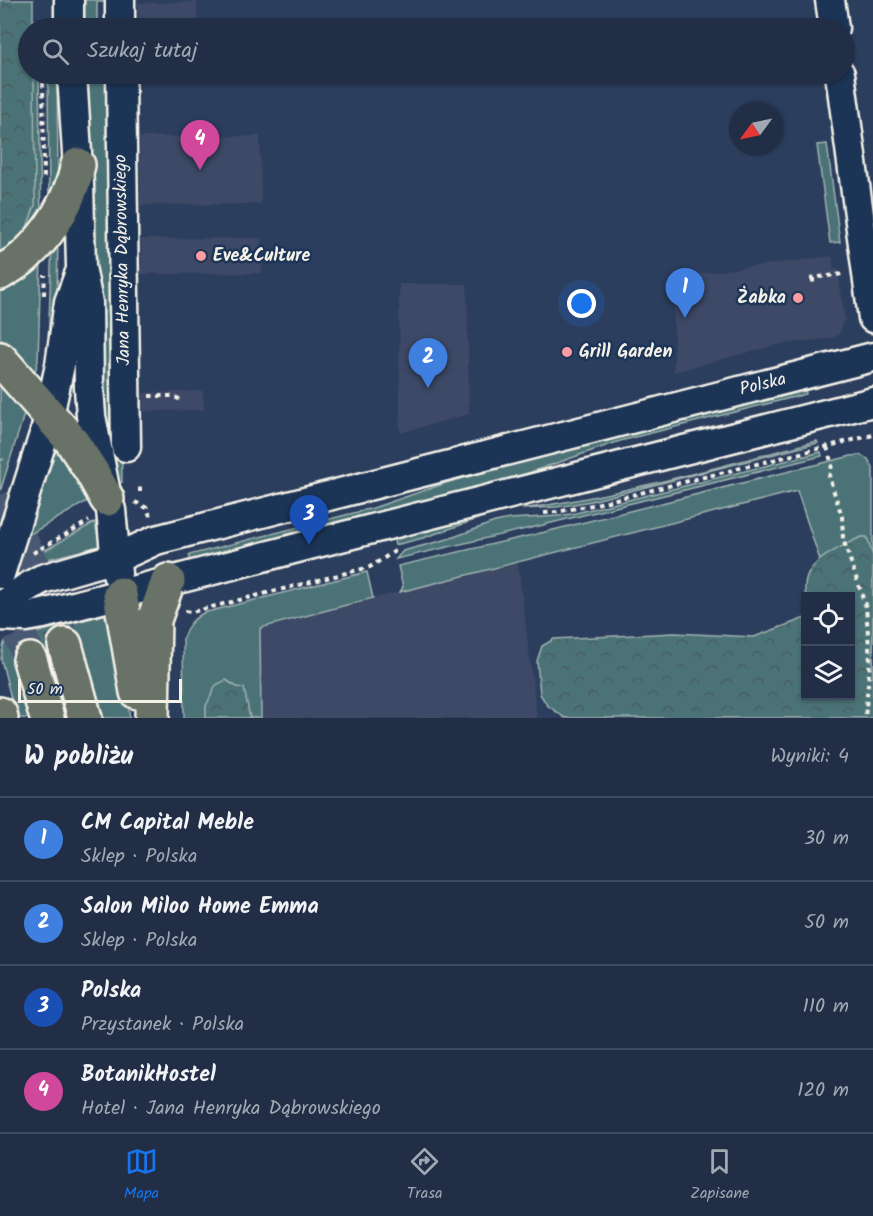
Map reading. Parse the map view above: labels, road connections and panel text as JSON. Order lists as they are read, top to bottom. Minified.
{"streets":{"street":["Jana Henryka Dąbrowskiego","Polska"]},"crossings":[["Jana Henryka Dąbrowskiego","Polska"]],"places":["Eve&Culture","Żabka","Grill Garden"],"scale_bar":"50 m","north":"bottom left","page":{"search":"Szukaj tutaj","pins":["4","1","2","3"],"scale":"50 m","heading":["W pobliżu","Wyniki: 4"],"list":[{"mark":"1","name":"CM Capital Meble","note":"Sklep · Polska","value":"30 m"},{"mark":"2","name":"Salon Miloo Home Emma","note":"Sklep · Polska","value":"50 m"},{"mark":"3","name":"Polska","note":"Przystanek · Polska","value":"110 m"},{"mark":"4","name":"BotanikHostel","note":"Hotel · Jana Henryka Dąbrowskiego","value":"120 m"}],"nav":["Mapa","Trasa","Zapisane"]}}
